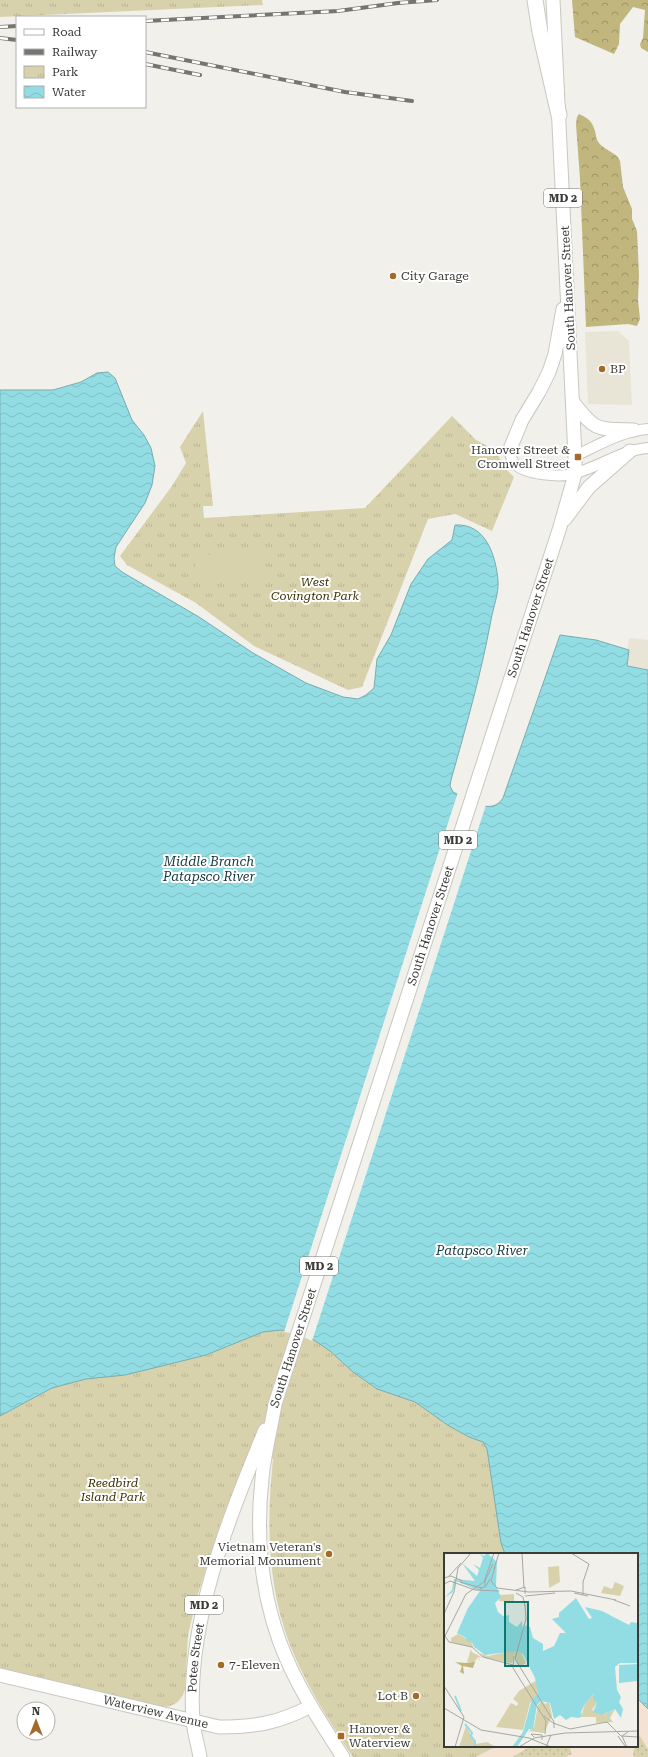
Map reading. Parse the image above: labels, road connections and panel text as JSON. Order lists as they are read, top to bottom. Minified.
{"streets":{"main road":["MD 2","South Hanover Street","Potee Street","Waterview Avenue"]},"crossings":[["South Hanover Street","Potee Street"],["South Hanover Street","Waterview Avenue"],["Potee Street","Waterview Avenue"]],"water":["Middle Branch Patapsco River","Patapsco River"],"parks":["West Covington Park","Reedbird Island Park"],"places":{"other":["City Garage","BP","Vietnam Veteran's Memorial Monument","7-Eleven","Lot B"],"transit":["Hanover Street & Cromwell Street","Hanover & Waterview"]},"legend":["Road","Railway","Park","Water"],"north":"top"}
